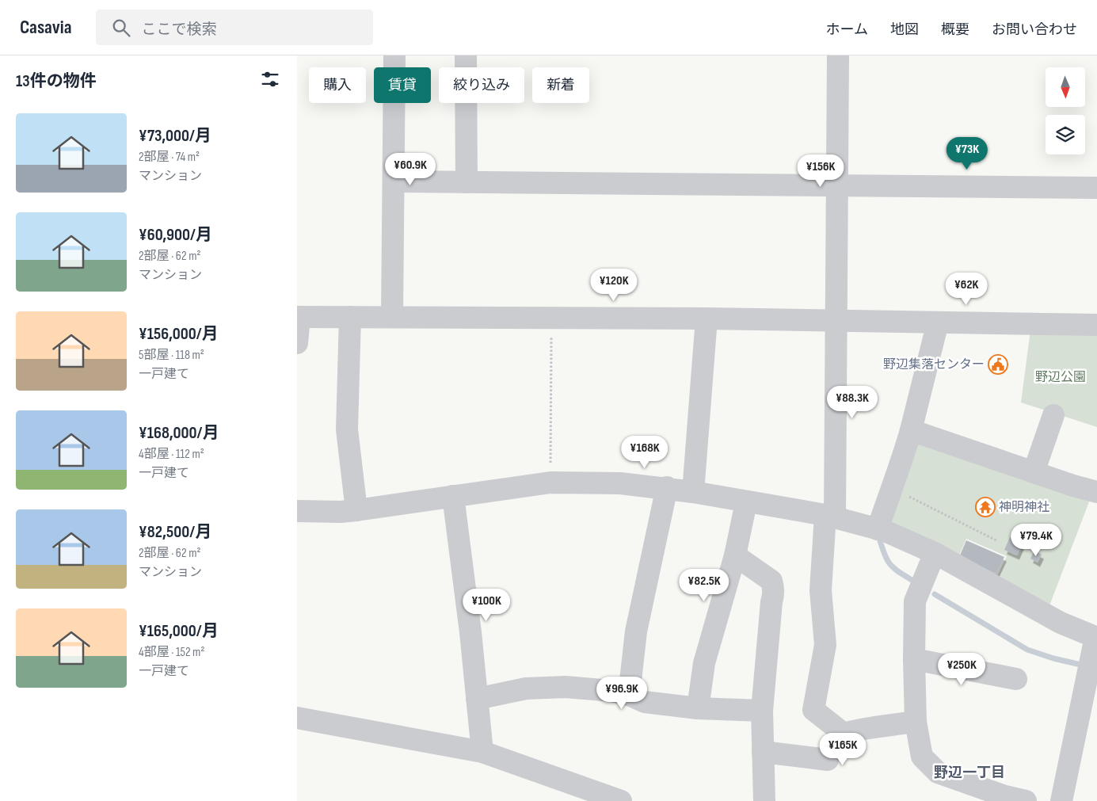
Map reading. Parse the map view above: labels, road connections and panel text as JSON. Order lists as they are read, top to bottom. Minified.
{"districts":["野辺一丁目"],"parks":["野辺公園"],"places":{"public building":["野辺集落センター"],"temple":["神明神社"]},"north":"bottom","page":{"header":"Casavia","search":"ここで検索","nav":["ホーム","地図","概要","お問い合わせ"],"heading":"13件の物件","chip":["購入","賃貸","絞り込み","新着"],"list":[{"name":"¥73,000/月","note":"2部屋 · 74 m² · マンション"},{"name":"¥60,900/月","note":"2部屋 · 62 m² · マンション"},{"name":"¥156,000/月","note":"5部屋 · 118 m² · 一戸建て"},{"name":"¥168,000/月","note":"4部屋 · 112 m² · 一戸建て"},{"name":"¥82,500/月","note":"2部屋 · 62 m² · マンション"},{"name":"¥165,000/月","note":"4部屋 · 152 m² · 一戸建て"}],"price":["¥73K","¥60.9K","¥156K","¥120K","¥62K","¥88.3K","¥168K","¥79.4K","¥82.5K","¥100K","¥250K","¥96.9K","¥165K"]}}
